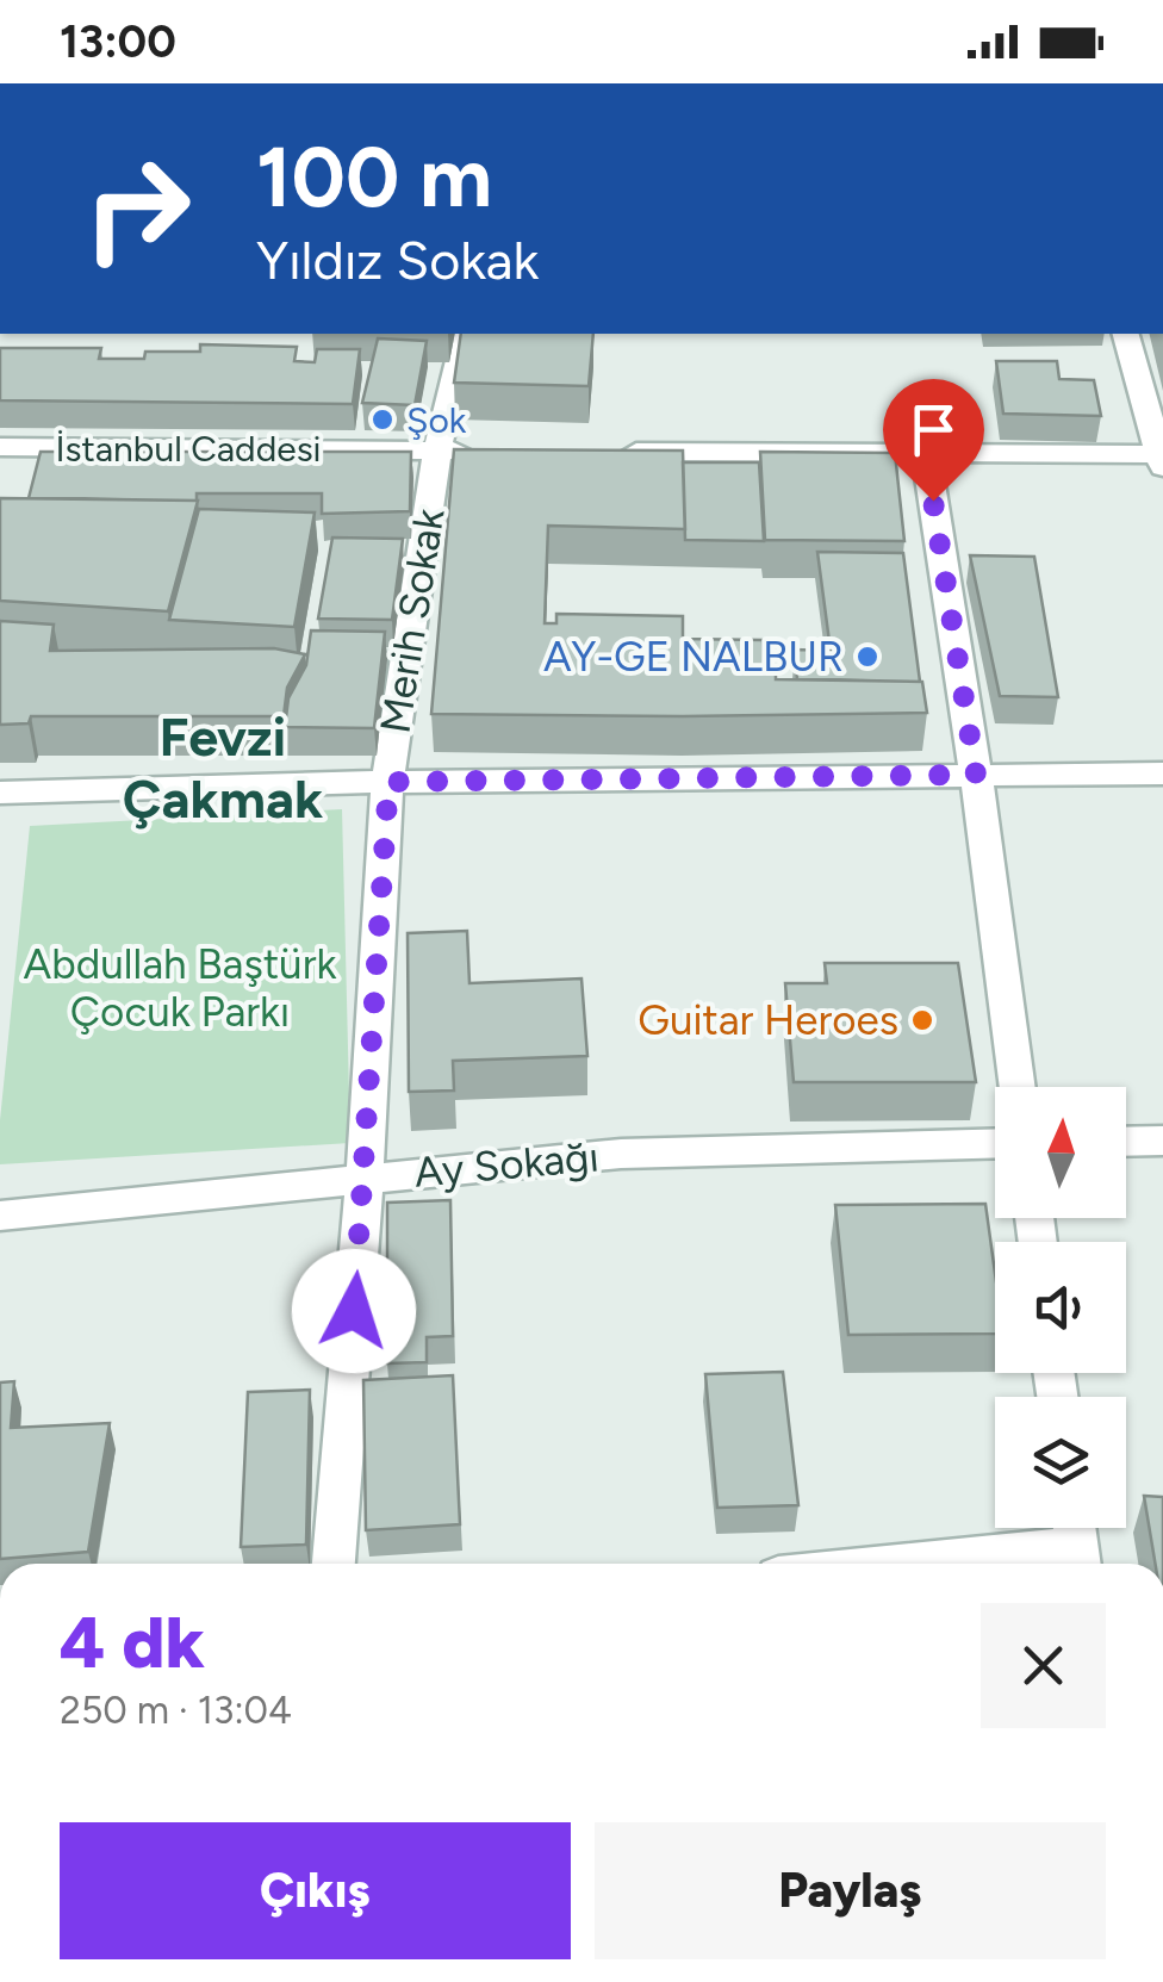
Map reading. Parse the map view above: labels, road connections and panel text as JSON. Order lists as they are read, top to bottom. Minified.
{"streets":{"street":["İstanbul Caddesi","Merih Sokak","Ay Sokağı"]},"crossings":[["İstanbul Caddesi","Merih Sokak"],["Merih Sokak","Ay Sokağı"]],"districts":["Fevzi Çakmak"],"parks":["Abdullah Baştürk Çocuk Parkı"],"places":["Şok","AY-GE NALBUR","Guitar Heroes"],"north":"top","page":{"status":"13:00","turn":["100 m","Yıldız Sokak"],"heading":["4 dk","250 m · 13:04"],"buttons":["Çıkış","Paylaş"]}}
